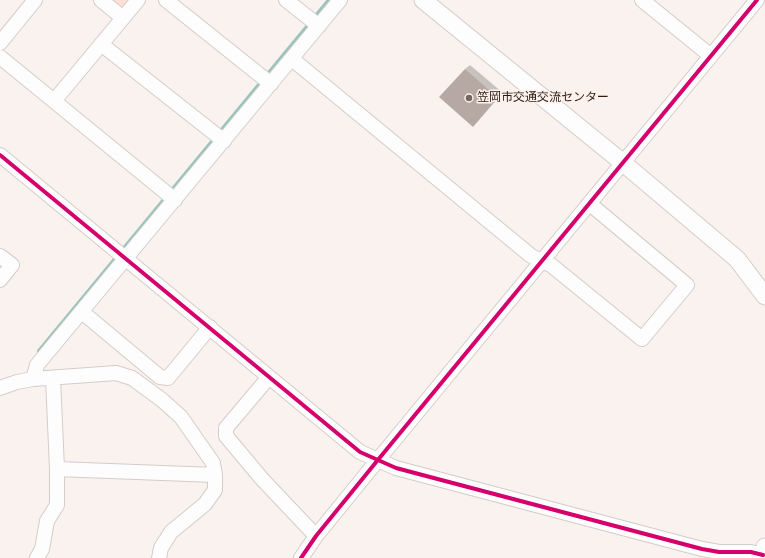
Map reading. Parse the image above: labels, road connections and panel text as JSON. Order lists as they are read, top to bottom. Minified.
{"places":["笠岡市交通交流センター"]}
